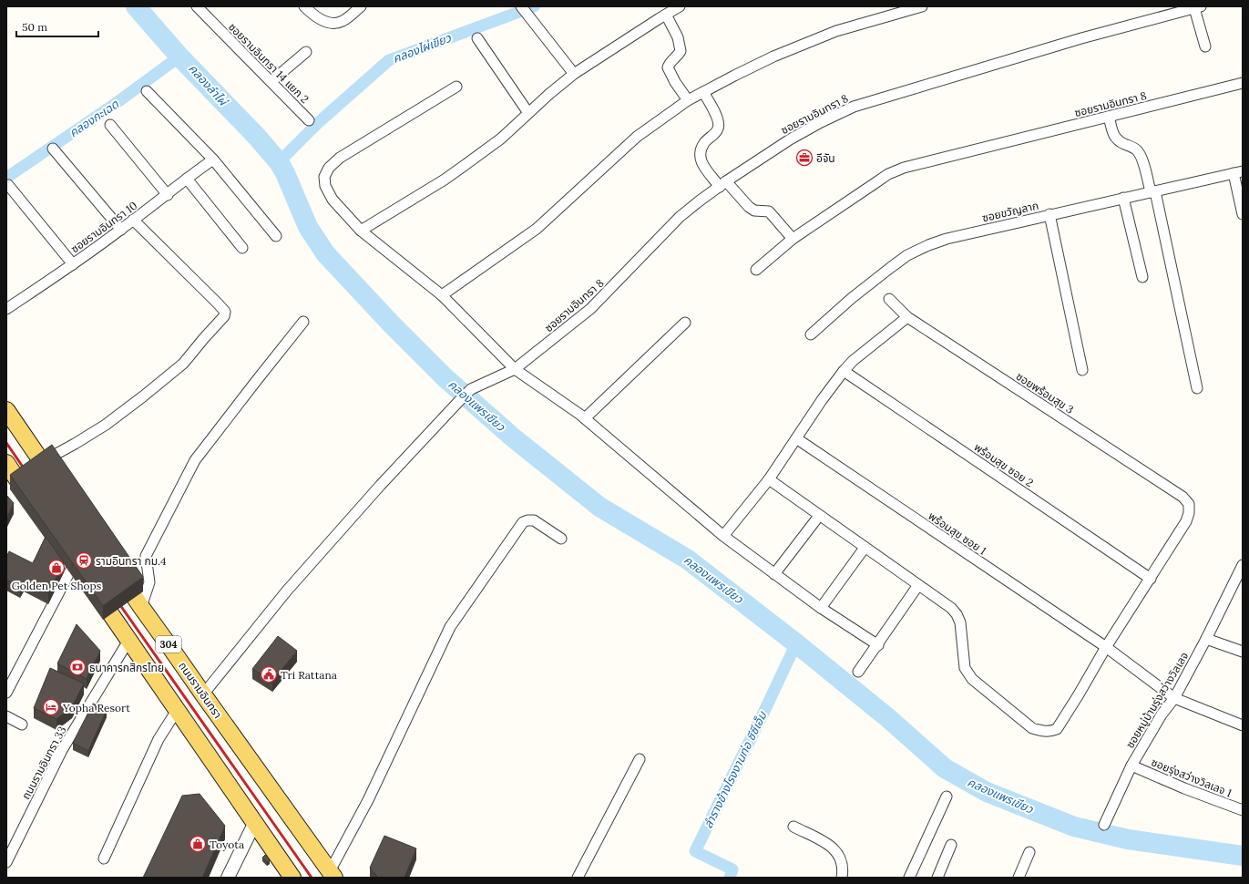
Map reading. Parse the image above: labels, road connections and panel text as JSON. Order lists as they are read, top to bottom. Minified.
{"streets":{"main road":["304","ถนนรามอินทรา"],"street":["ซอยรามอินทรา 14 แยก 2","ซอยรามอินทรา 8","ซอยขวัญลาก","ซอยรามอินทรา 10","ซอยพร้อมสุข 3","พร้อมสุข ซอย 2","พร้อมสุข ซอย 1","ซอยหมู่บ้านรุ่งสว่างวิลเลจ","ถนนรามอินทรา 33","ซอยรุ่งสว่างวิลเลจ 1"]},"crossings":[["ซอยรามอินทรา 8","ถนนรามอินทรา"],["ซอยพร้อมสุข 3","พร้อมสุข ซอย 2"],["พร้อมสุข ซอย 1","ซอยหมู่บ้านรุ่งสว่างวิลเลจ"],["304","ถนนรามอินทรา 33"],["ซอยหมู่บ้านรุ่งสว่างวิลเลจ","ซอยรุ่งสว่างวิลเลจ 1"]],"water":["คลองไผ่เขียว","คลองลำไผ่","คลองกะเฉด","คลองแพรเขียว","ลำรางข้างโรงงานท่อ ซีซีเอ็ม"],"places":{"office":["อีจัน"],"station":["รามอินทรา กม.4"],"shop":["Golden Pet Shops","Toyota"],"bank":["ธนาคารกสิกรไทย"],"public building":["Tri Rattana"],"hotel":["Yopha Resort"]},"scale_bar":"50 m"}
